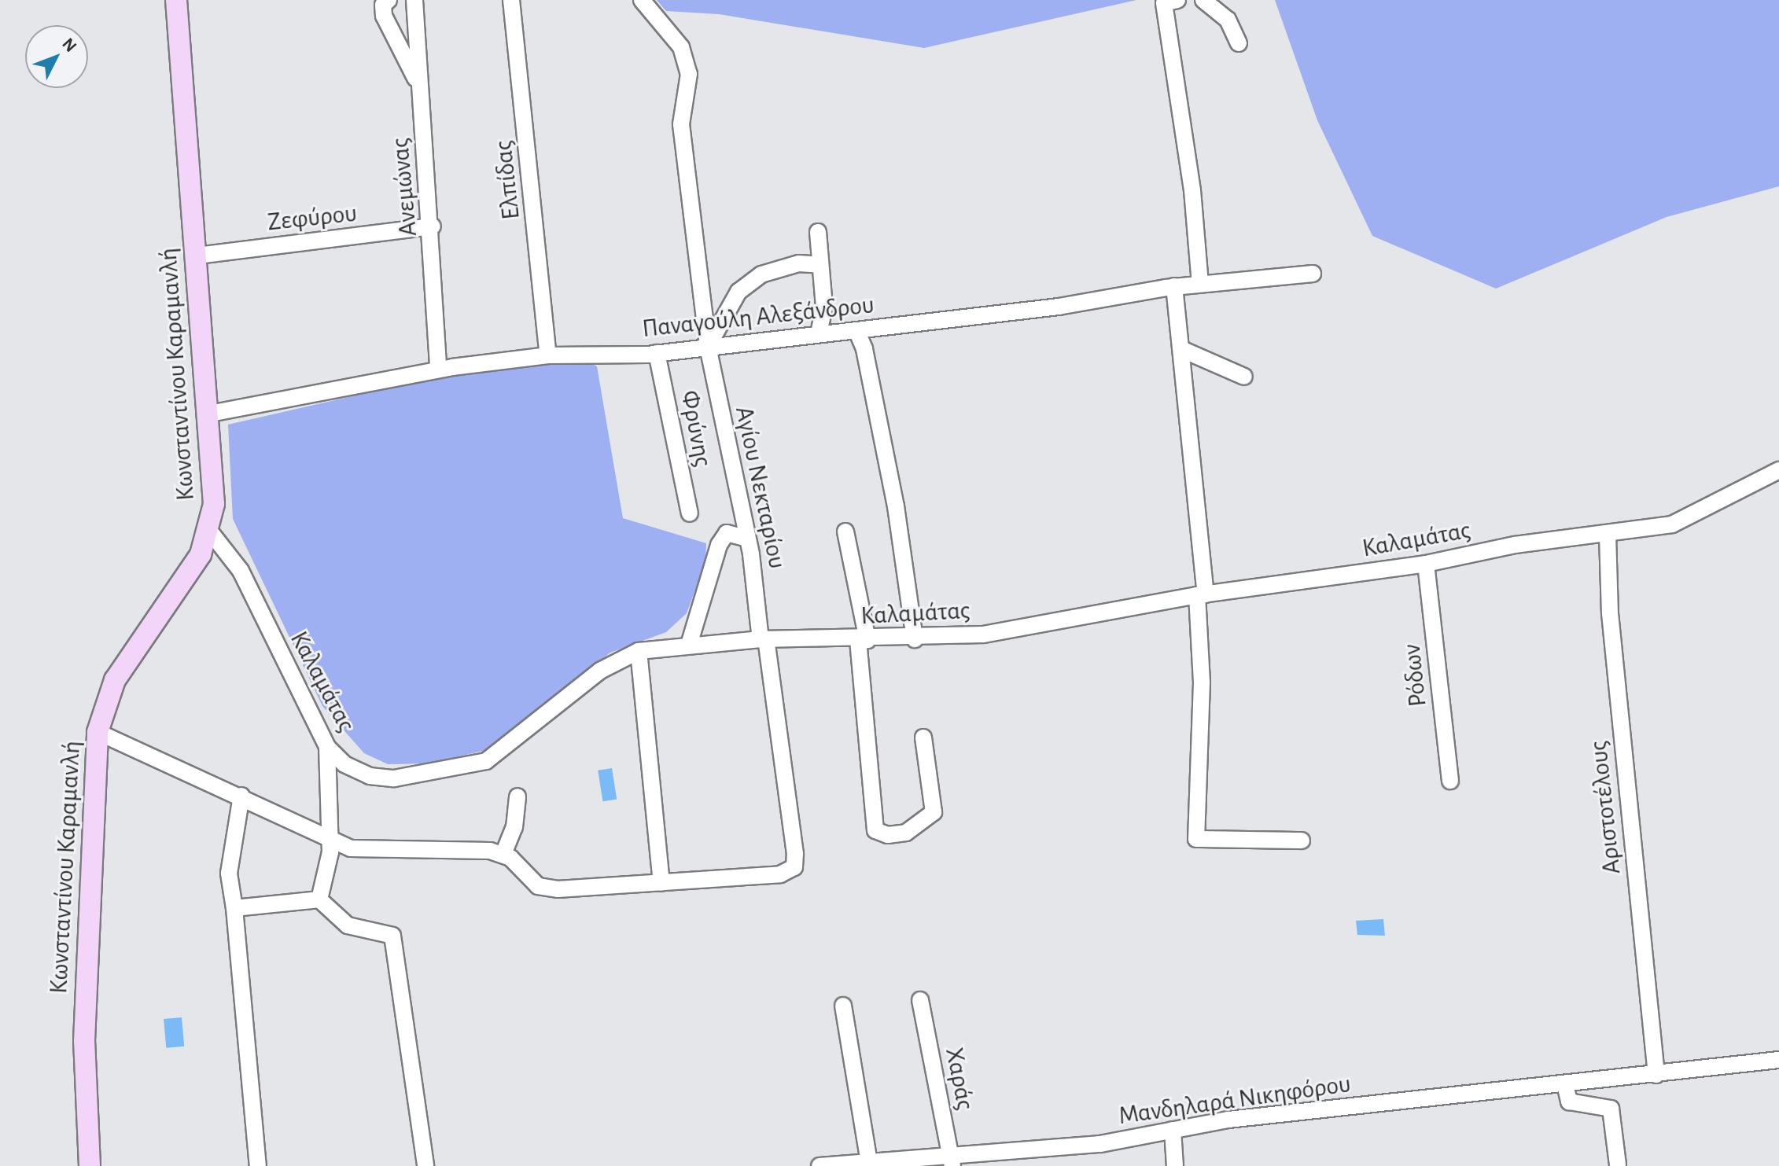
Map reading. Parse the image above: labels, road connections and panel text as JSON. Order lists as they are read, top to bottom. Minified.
{"streets":{"main road":["Κωνσταντίνου Καραμανλή"],"street":["Ελπίδας","Ανεμώνας","Ζεφύρου","Παναγούλη Αλεξάνδρου","Φρύνης","Αγίου Νεκταρίου","Καλαμάτας","Ρόδων","Αριστοτέλους","Χαράς","Μανδηλαρά Νικηφόρου"]},"crossings":[["Ελπίδας","Παναγούλη Αλεξάνδρου"],["Ανεμώνας","Ζεφύρου"],["Ανεμώνας","Παναγούλη Αλεξάνδρου"],["Ζεφύρου","Κωνσταντίνου Καραμανλή"],["Παναγούλη Αλεξάνδρου","Κωνσταντίνου Καραμανλή"],["Παναγούλη Αλεξάνδρου","Φρύνης"],["Παναγούλη Αλεξάνδρου","Αγίου Νεκταρίου"],["Κωνσταντίνου Καραμανλή","Καλαμάτας"],["Αγίου Νεκταρίου","Καλαμάτας"],["Καλαμάτας","Ρόδων"],["Καλαμάτας","Αριστοτέλους"],["Αριστοτέλους","Μανδηλαρά Νικηφόρου"],["Χαράς","Μανδηλαρά Νικηφόρου"]],"north":"top right"}
